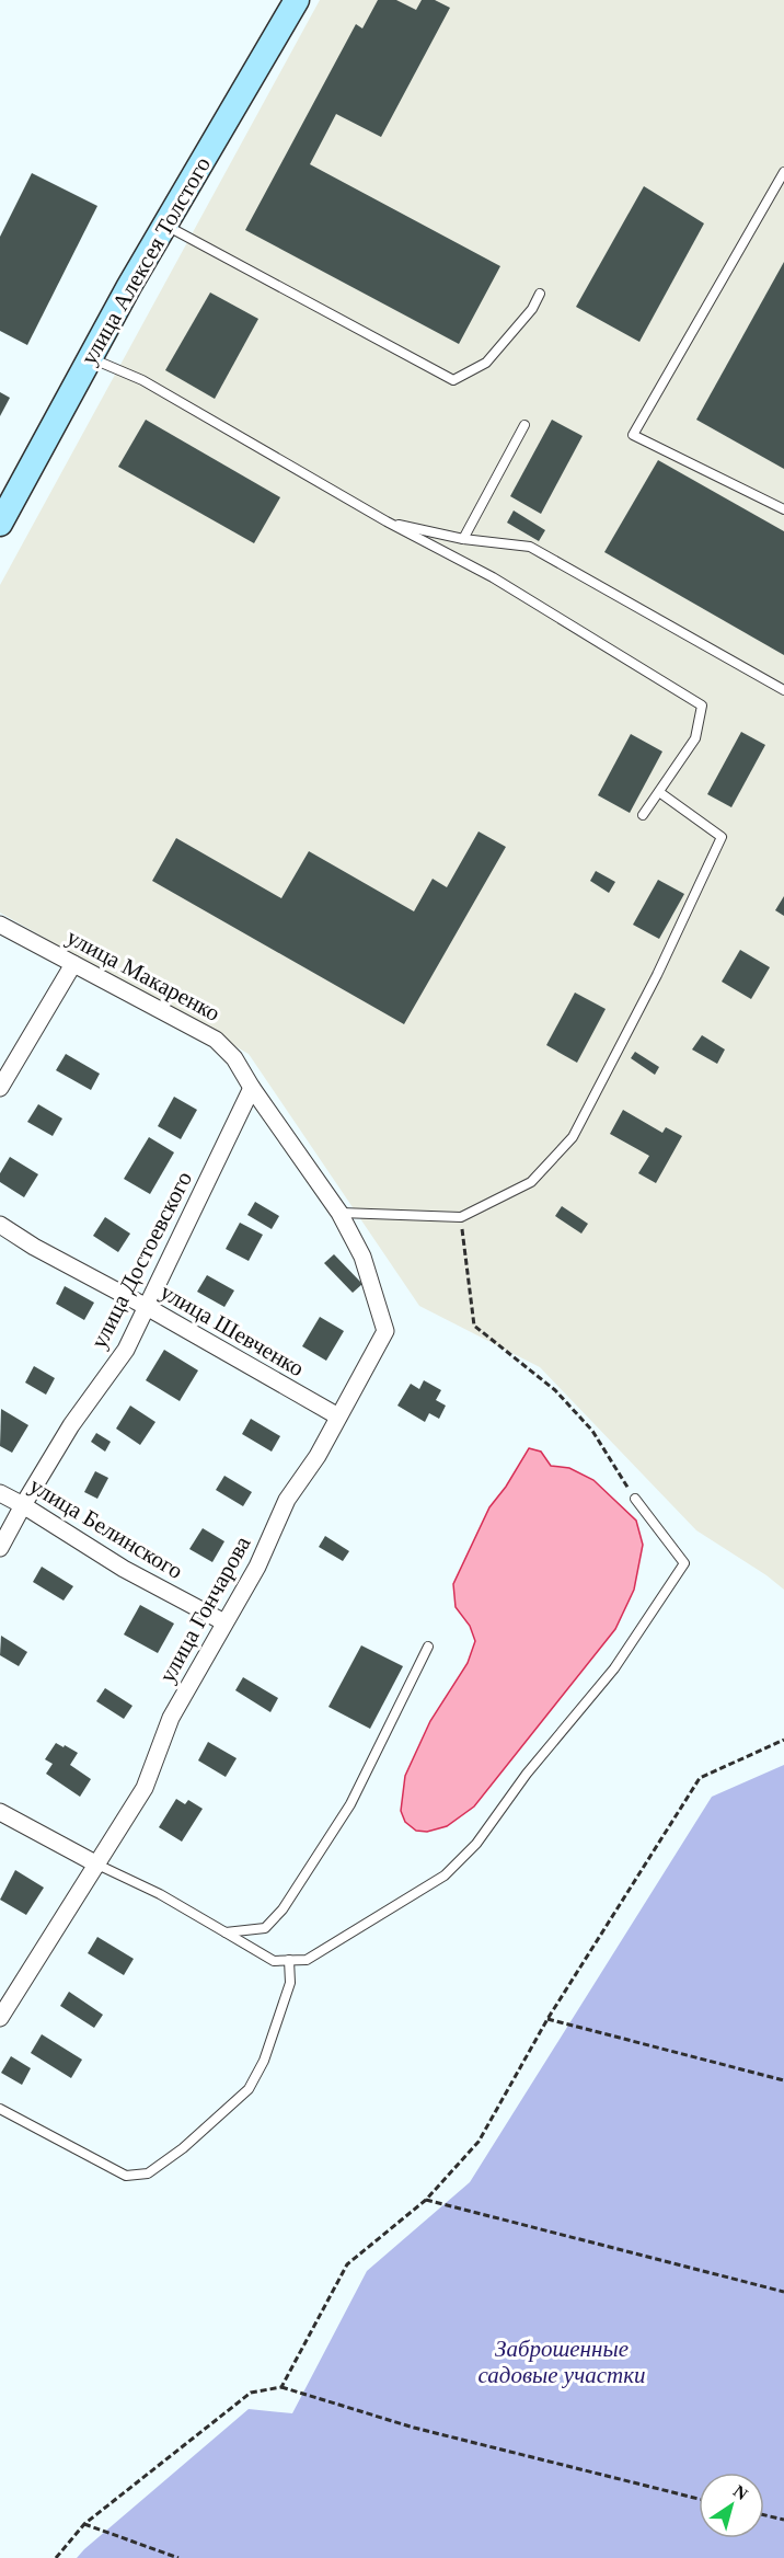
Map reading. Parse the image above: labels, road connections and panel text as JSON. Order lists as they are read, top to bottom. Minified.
{"streets":{"street":["улица Алексея Толстого","улица Макаренко","улица Достоевского","улица Шевченко","улица Белинского","улица Гончарова"]},"crossings":[["улица Макаренко","улица Достоевского"],["улица Макаренко","улица Гончарова"],["улица Достоевского","улица Шевченко"],["улица Достоевского","улица Белинского"],["улица Шевченко","улица Гончарова"],["улица Белинского","улица Гончарова"]],"parks":["Заброшенные садовые участки"],"north":"top right"}
